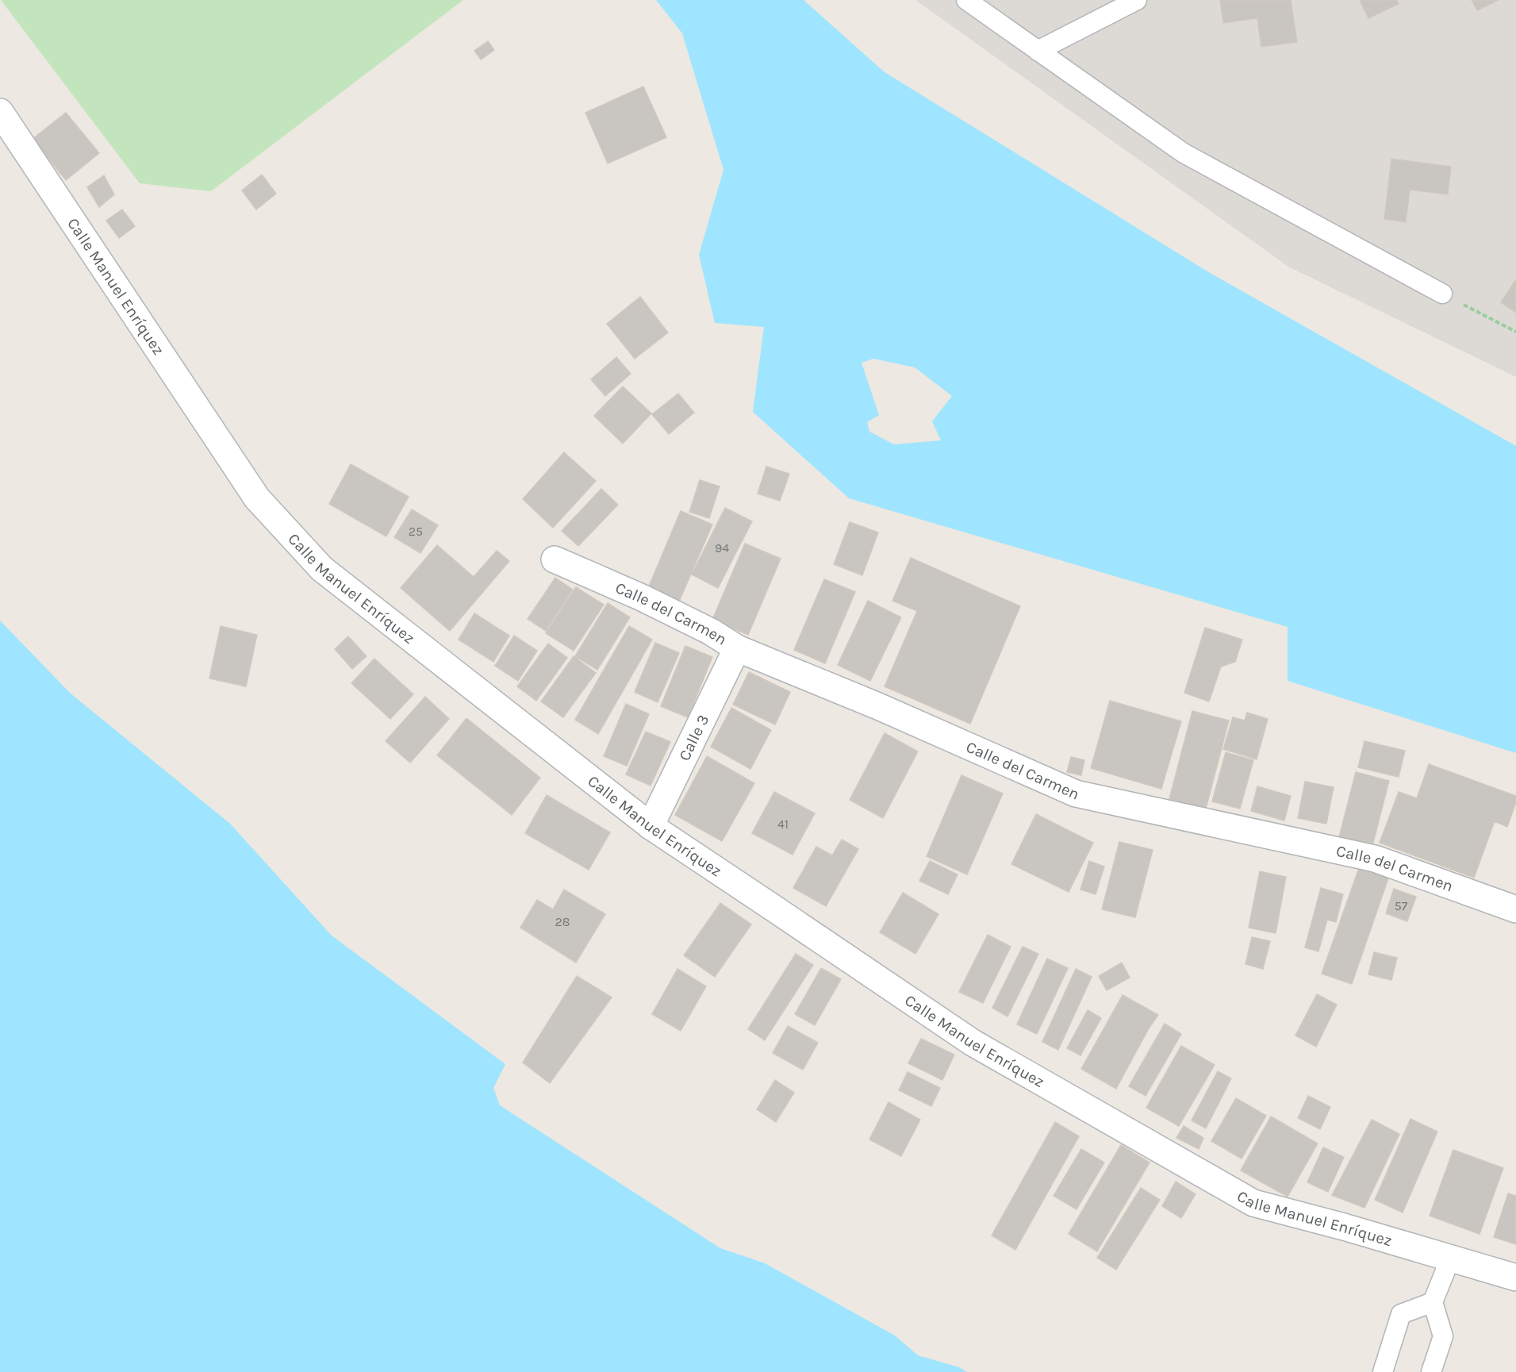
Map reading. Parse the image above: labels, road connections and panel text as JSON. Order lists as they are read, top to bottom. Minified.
{"streets":{"street":["Calle Manuel Enríquez","Calle del Carmen","Calle 3"]},"crossings":[["Calle Manuel Enríquez","Calle 3"],["Calle del Carmen","Calle 3"]],"house_numbers":["25","94","41","57","28"]}
